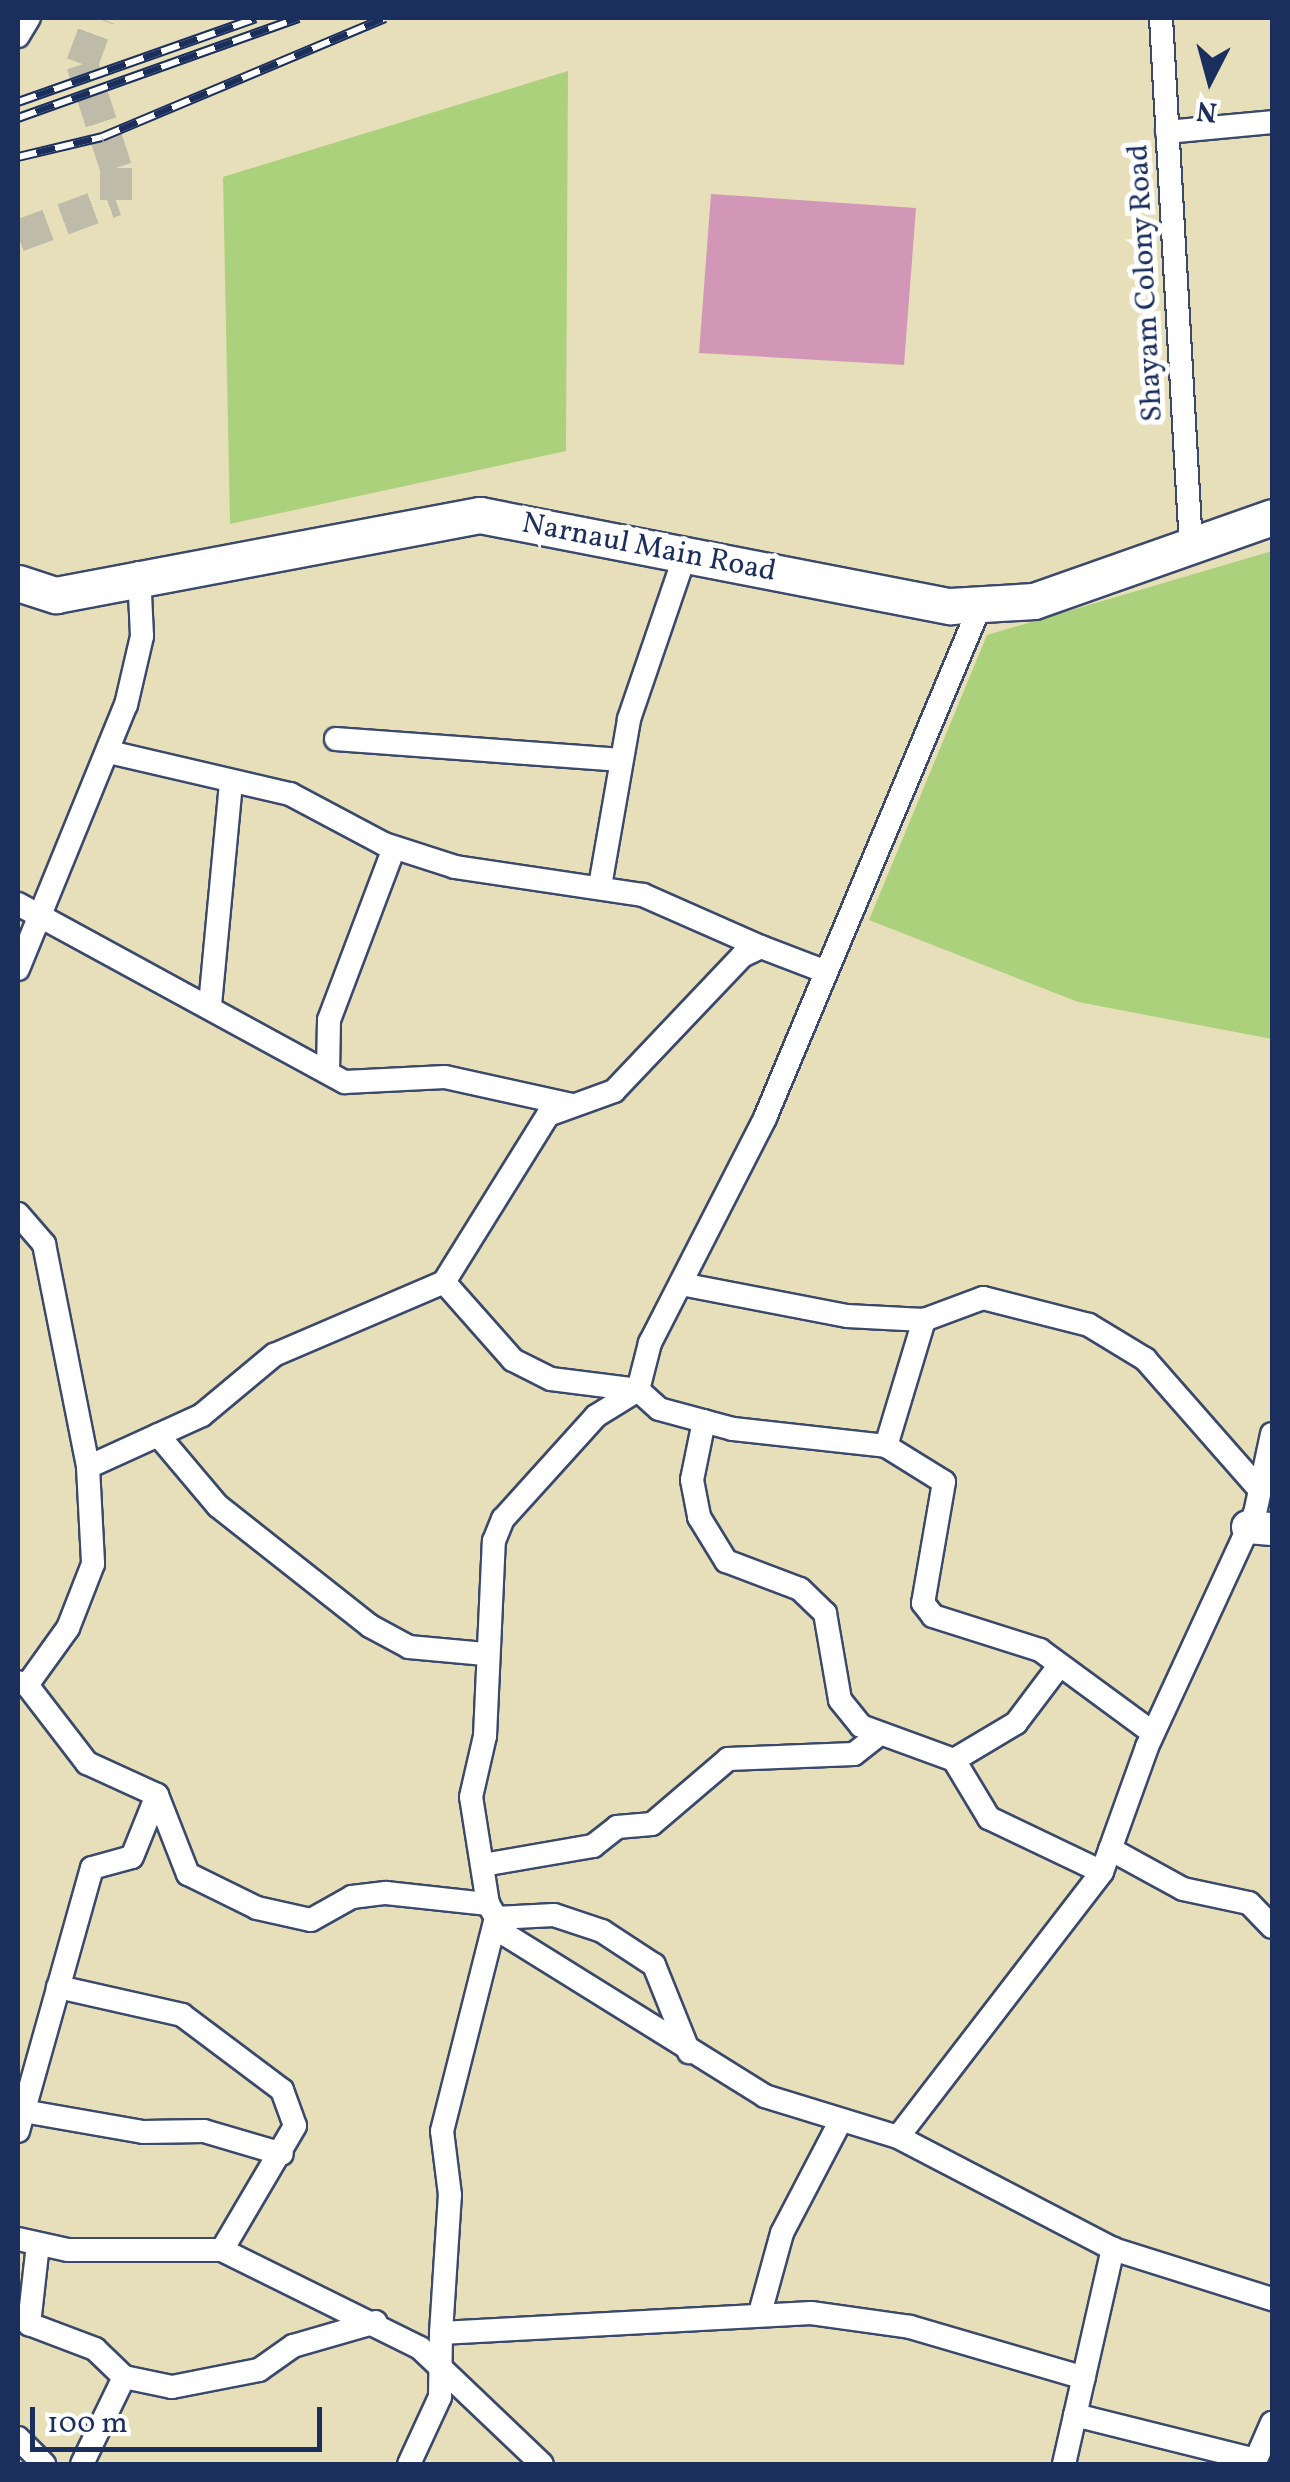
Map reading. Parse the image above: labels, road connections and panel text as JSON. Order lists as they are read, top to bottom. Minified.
{"streets":{"main road":["Narnaul Main Road"],"street":["Shayam Colony Road"]},"crossings":[["Shayam Colony Road","Narnaul Main Road"]],"scale_bar":"100 m","north":"bottom"}
